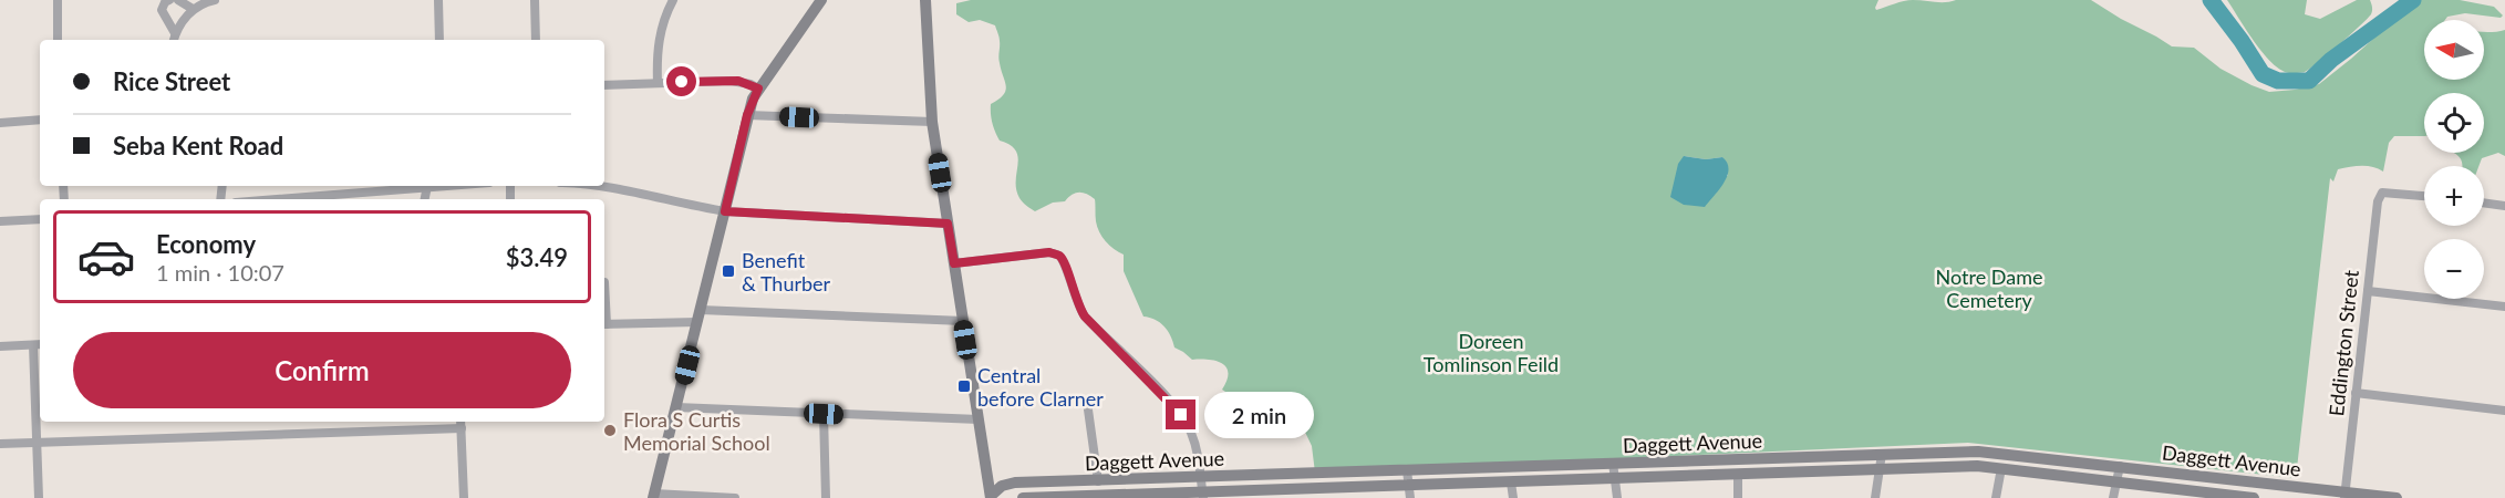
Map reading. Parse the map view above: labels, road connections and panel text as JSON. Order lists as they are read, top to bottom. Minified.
{"streets":{"street":["Eddington Street","Daggett Avenue"]},"crossings":[["Eddington Street","Daggett Avenue"]],"parks":["Notre Dame Cemetery","Doreen Tomlinson Feild"],"places":{"transit":["Benefit & Thurber","Central before Clarner"],"other":["Flora S Curtis Memorial School"]},"north":"left","page":{"map_buttons":["+","−"],"banner":["Rice Street","Seba Kent Road"],"list":[{"name":"Economy","note":"1 min · 10:07","value":"$3.49"}],"buttons":"Confirm","bubble":"2 min"}}
